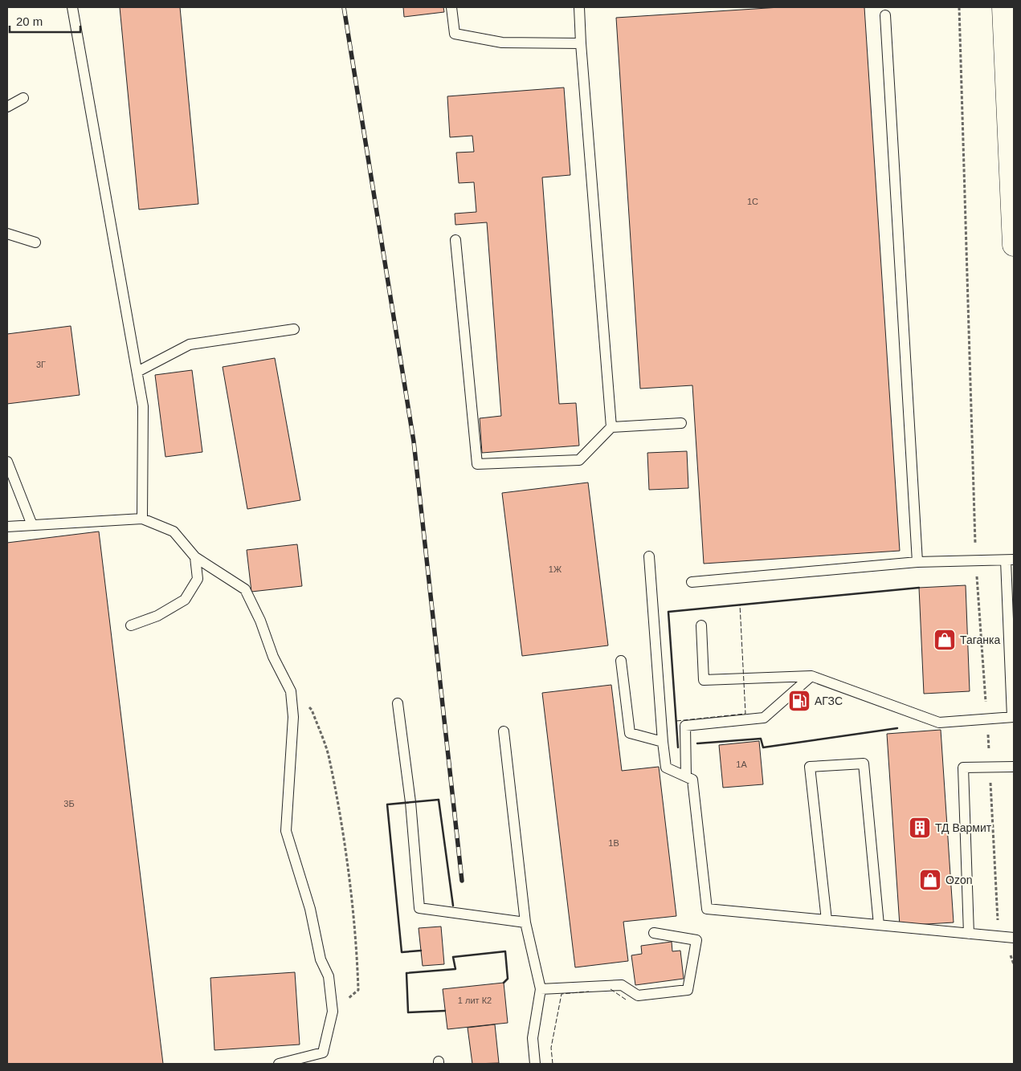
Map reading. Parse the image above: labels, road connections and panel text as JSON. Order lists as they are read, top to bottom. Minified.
{"places":{"shop":["Таганка","Ozon"],"fuel station":["АГЗС"],"building":["ТД Вармит"]},"house_numbers":["1С","3Г","1Ж","1А","3Б","1В","1 лит К2"],"scale_bar":"20 m"}
